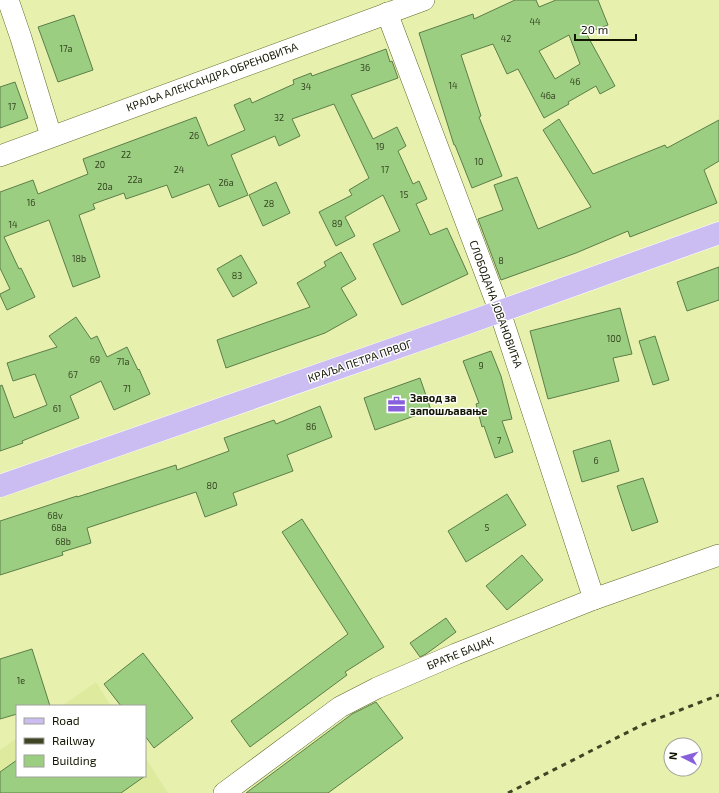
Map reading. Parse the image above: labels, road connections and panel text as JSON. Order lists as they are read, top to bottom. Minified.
{"streets":{"main road":["КРАЉА ПЕТРА ПРВОГ"],"street":["КРАЉА АЛЕКСАНДРА ОБРЕНОВИЋА","СЛОБОДАНА ЈОВАНОВИЋА","БРАЋЕ БАЏАК"]},"crossings":[["КРАЉА АЛЕКСАНДРА ОБРЕНОВИЋА","СЛОБОДАНА ЈОВАНОВИЋА"],["СЛОБОДАНА ЈОВАНОВИЋА","КРАЉА ПЕТРА ПРВОГ"],["СЛОБОДАНА ЈОВАНОВИЋА","БРАЋЕ БАЏАК"]],"places":{"office":["Завод за запошљавање"]},"house_numbers":["44","42","17a","36","46","14","34","46a","17","32","26","19","22","10","20","24","17","22a","26a","20a","15","16","28","89","14","18b","8","83","100","69","71a","9","67","71","61","86","7","6","80","68v","68a","5","68b","1e"],"legend":["Road","Railway","Building"],"scale_bar":"20 m","north":"left"}
